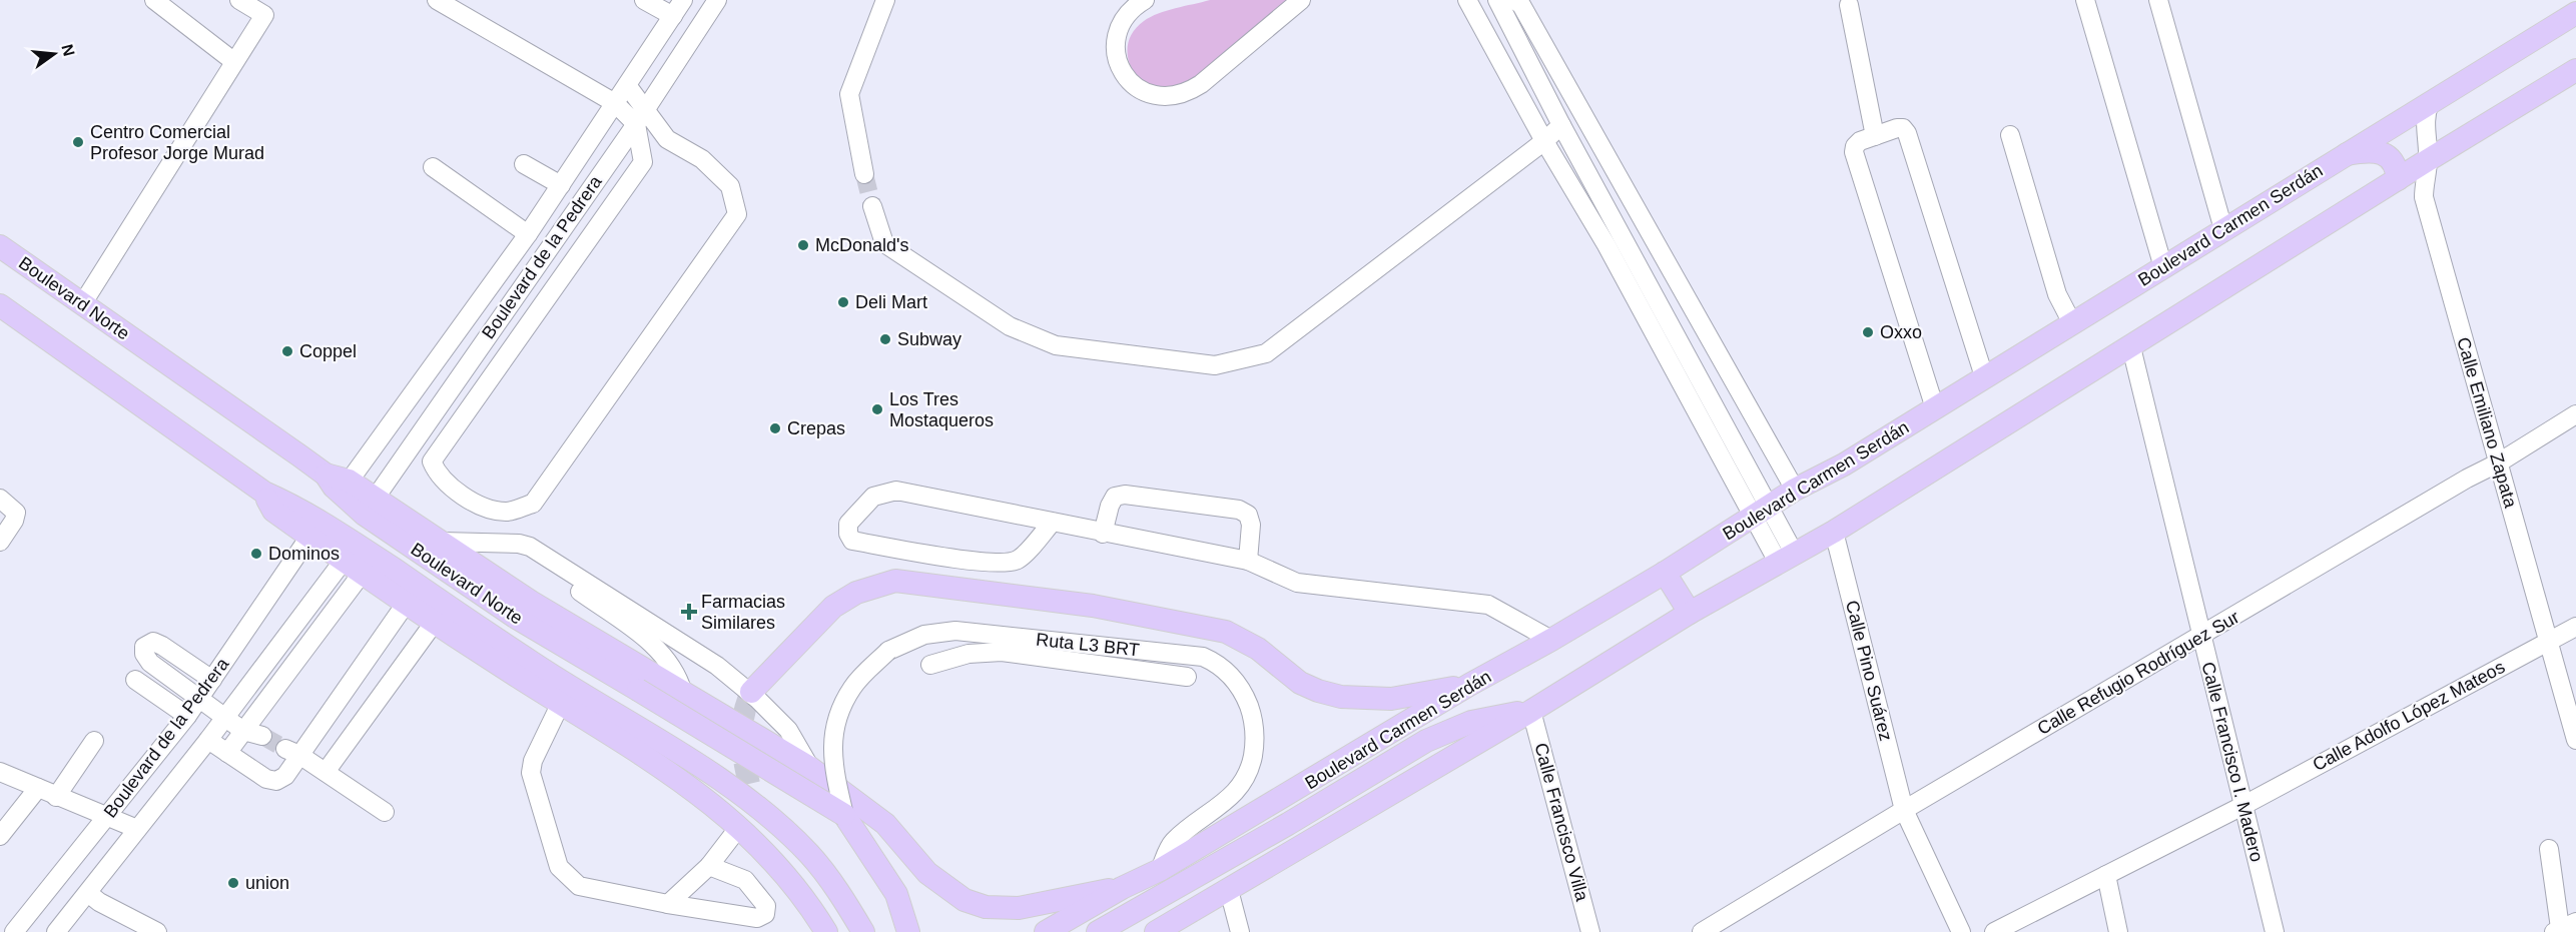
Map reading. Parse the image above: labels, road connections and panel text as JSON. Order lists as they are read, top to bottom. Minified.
{"streets":{"main road":["Boulevard Carmen Serdán","Boulevard Norte"],"street":["Boulevard de la Pedrera","Calle Emiliano Zapata","Ruta L3 BRT","Calle Pino Suárez","Calle Refugio Rodríguez Sur","Calle Adolfo López Mateos","Calle Francisco I. Madero","Calle Francisco Villa"]},"crossings":[["Boulevard Carmen Serdán","Calle Emiliano Zapata"],["Boulevard Carmen Serdán","Ruta L3 BRT"],["Boulevard de la Pedrera","Boulevard Norte"],["Boulevard Norte","Ruta L3 BRT"],["Calle Emiliano Zapata","Calle Refugio Rodríguez Sur"],["Calle Emiliano Zapata","Calle Adolfo López Mateos"],["Calle Pino Suárez","Calle Refugio Rodríguez Sur"],["Calle Refugio Rodríguez Sur","Calle Francisco I. Madero"],["Calle Adolfo López Mateos","Calle Francisco I. Madero"]],"places":{"other":["Centro Comercial Profesor Jorge Murad","McDonald's","Deli Mart","Oxxo","Subway","Coppel","Los Tres Mostaqueros","Crepas","Dominos","union"],"health":["Farmacias Similares"]},"north":"right"}
